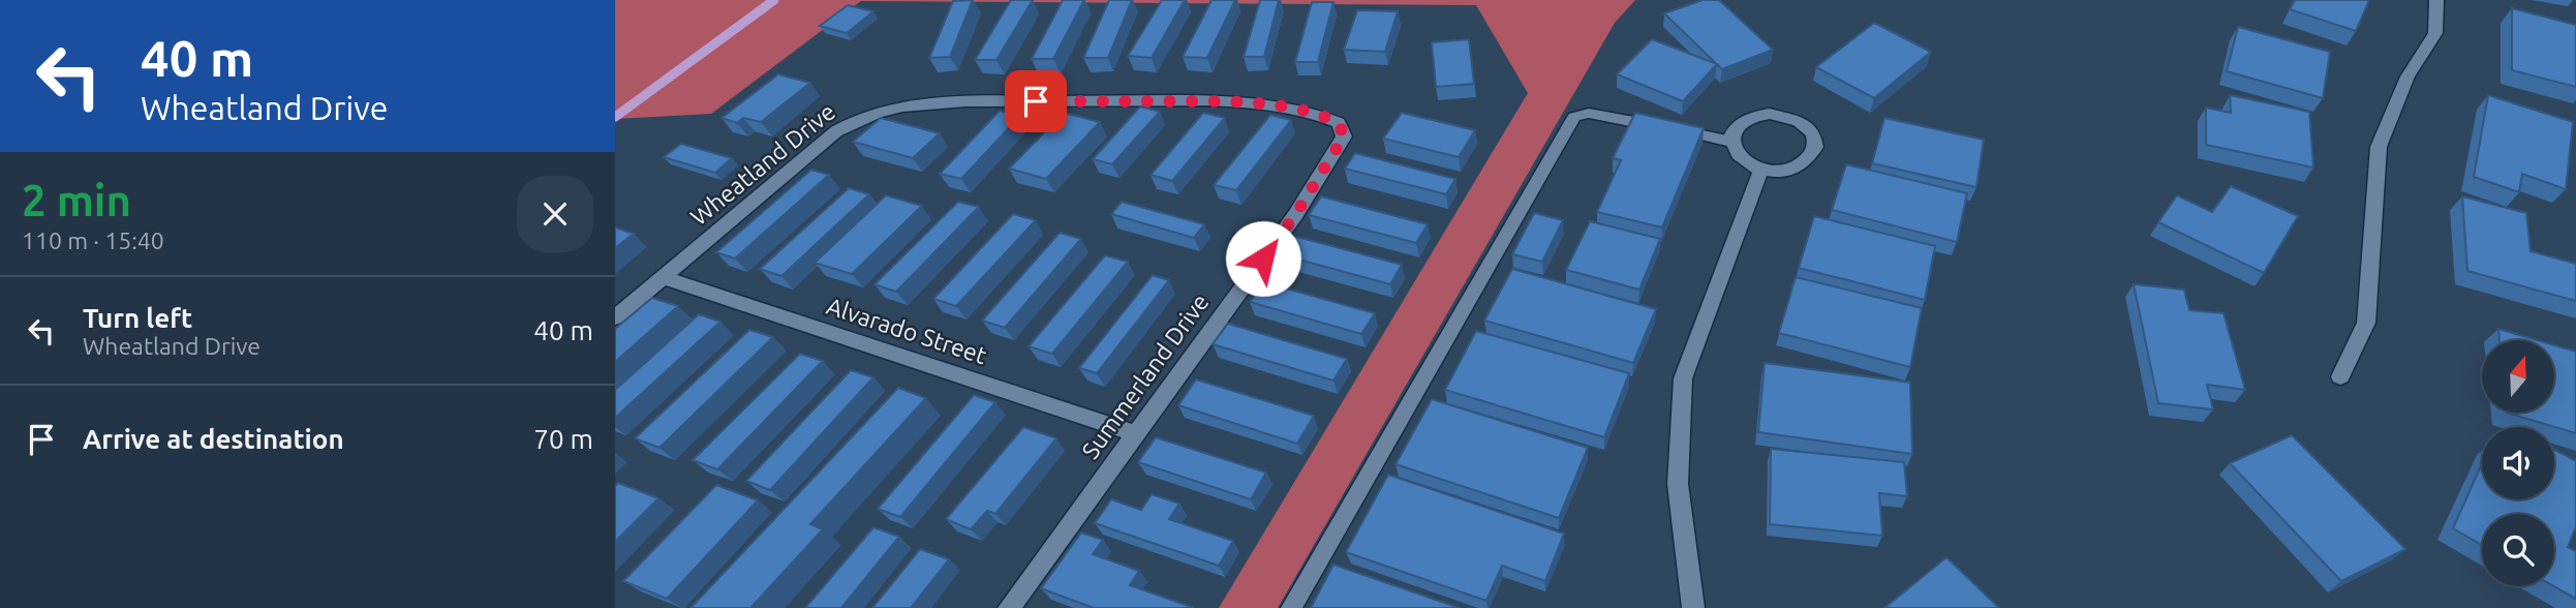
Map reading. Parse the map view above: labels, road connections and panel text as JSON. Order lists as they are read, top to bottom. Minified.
{"streets":{"street":["Wheatland Drive","Alvarado Street","Summerland Drive"]},"crossings":[["Wheatland Drive","Alvarado Street"],["Wheatland Drive","Summerland Drive"],["Alvarado Street","Summerland Drive"]],"north":"top","page":{"turn":["40 m","Wheatland Drive"],"heading":["2 min","110 m · 15:40"],"list":[{"name":"Turn left","note":"Wheatland Drive","value":"40 m"},{"name":"Arrive at destination","value":"70 m"}]}}
